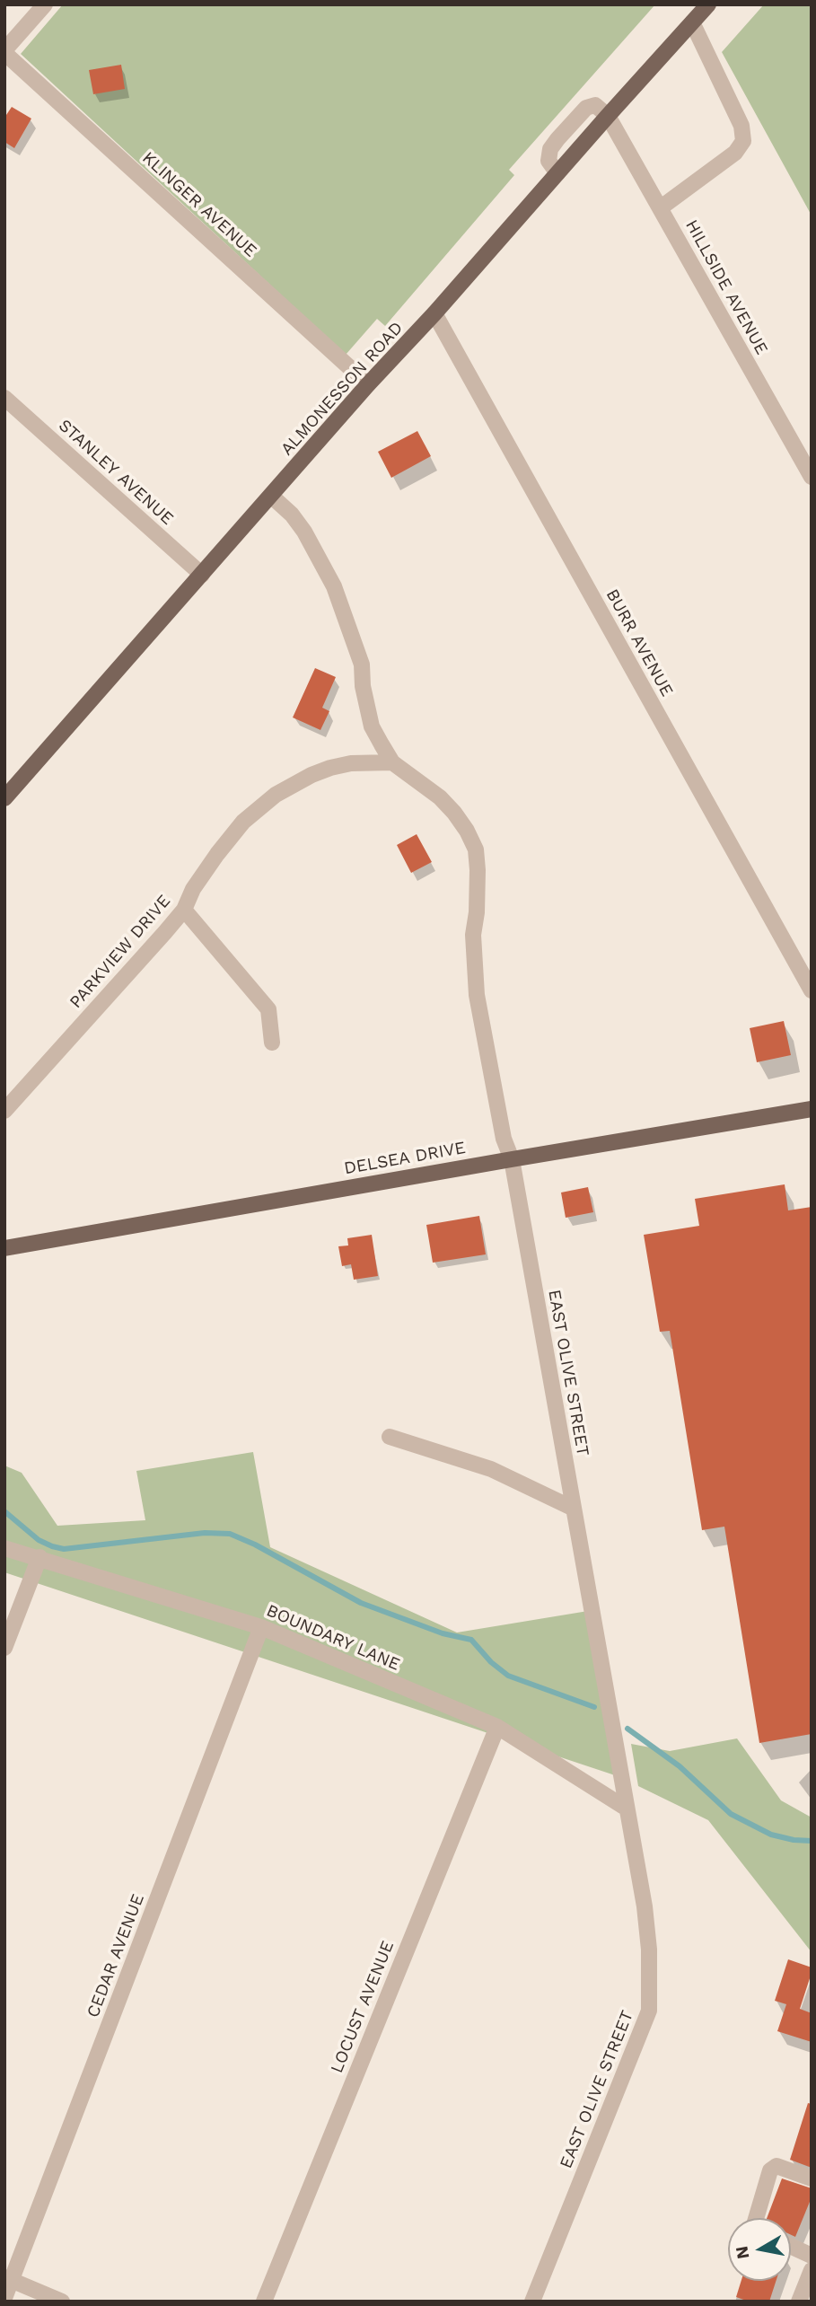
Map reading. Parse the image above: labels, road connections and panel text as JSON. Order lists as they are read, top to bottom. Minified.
{"streets":{"main road":["ALMONESSON ROAD","DELSEA DRIVE"],"street":["KLINGER AVENUE","HILLSIDE AVENUE","STANLEY AVENUE","BURR AVENUE","PARKVIEW DRIVE","EAST OLIVE STREET","BOUNDARY LANE","CEDAR AVENUE","LOCUST AVENUE"]},"crossings":[["KLINGER AVENUE","ALMONESSON ROAD"],["HILLSIDE AVENUE","ALMONESSON ROAD"],["ALMONESSON ROAD","STANLEY AVENUE"],["ALMONESSON ROAD","BURR AVENUE"],["ALMONESSON ROAD","EAST OLIVE STREET"],["PARKVIEW DRIVE","EAST OLIVE STREET"],["DELSEA DRIVE","EAST OLIVE STREET"],["EAST OLIVE STREET","BOUNDARY LANE"],["BOUNDARY LANE","CEDAR AVENUE"],["BOUNDARY LANE","LOCUST AVENUE"]],"north":"left"}
